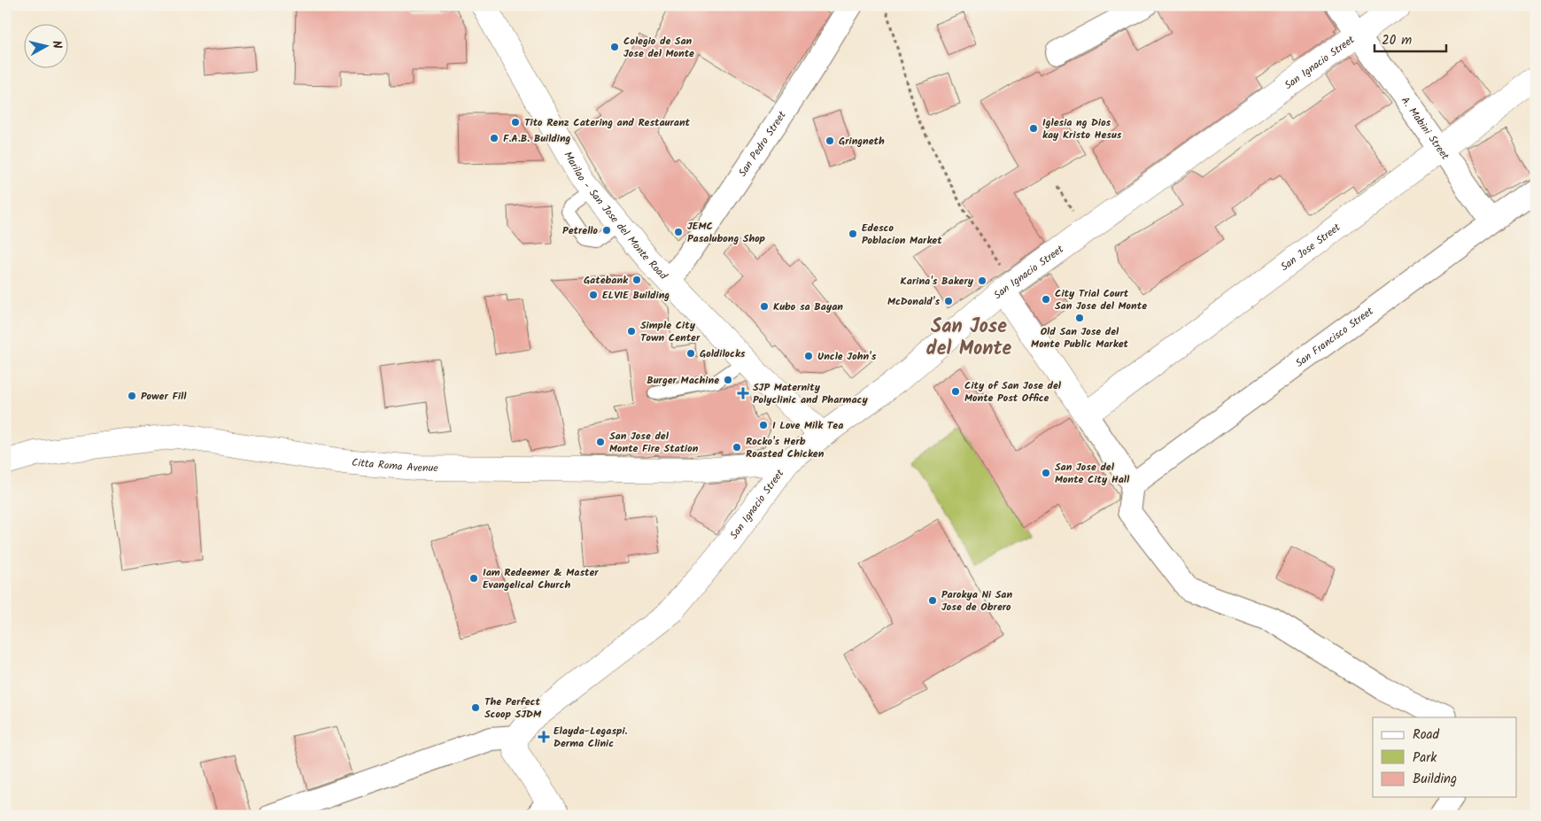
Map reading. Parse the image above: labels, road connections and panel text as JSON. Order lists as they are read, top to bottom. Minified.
{"streets":{"main road":["San Ignacio Street","Marilao - San Jose del Monte Road","San Jose Street","Citta Roma Avenue"],"street":["A. Mabini Street","San Pedro Street","San Francisco Street"]},"crossings":[["San Ignacio Street","A. Mabini Street"],["San Ignacio Street","Marilao - San Jose del Monte Road"],["San Ignacio Street","Citta Roma Avenue"],["A. Mabini Street","San Jose Street"],["A. Mabini Street","San Francisco Street"],["San Pedro Street","Marilao - San Jose del Monte Road"]],"districts":["San Jose del Monte"],"places":{"other":["Colegio de San Jose del Monte","Tito Renz Catering and Restaurant","Iglesia ng Dios kay Kristo Hesus","F.A.B. Building","Gringneth","Petrello","JEMC Pasalubong Shop","Edesco Poblacion Market","Gatebank","Karina's Bakery","ELVIE Building","City Trial Court San Jose del Monte","McDonald's","Kubo sa Bayan","Old San Jose del Monte Public Market","Simple City Town Center","Goldilocks","Uncle John's","Burger Machine","City of San Jose del Monte Post Office","Power Fill","I Love Milk Tea","San Jose del Monte Fire Station","Rocko's Herb Roasted Chicken","San Jose del Monte City Hall","Iam Redeemer & Master Evangelical Church","Parokya Ni San Jose de Obrero","The Perfect Scoop SJDM"],"health":["SJP Maternity Polyclinic and Pharmacy","Elayda-Legaspi. Derma Clinic"]},"legend":["Road","Park","Building"],"scale_bar":"20 m","north":"right"}
